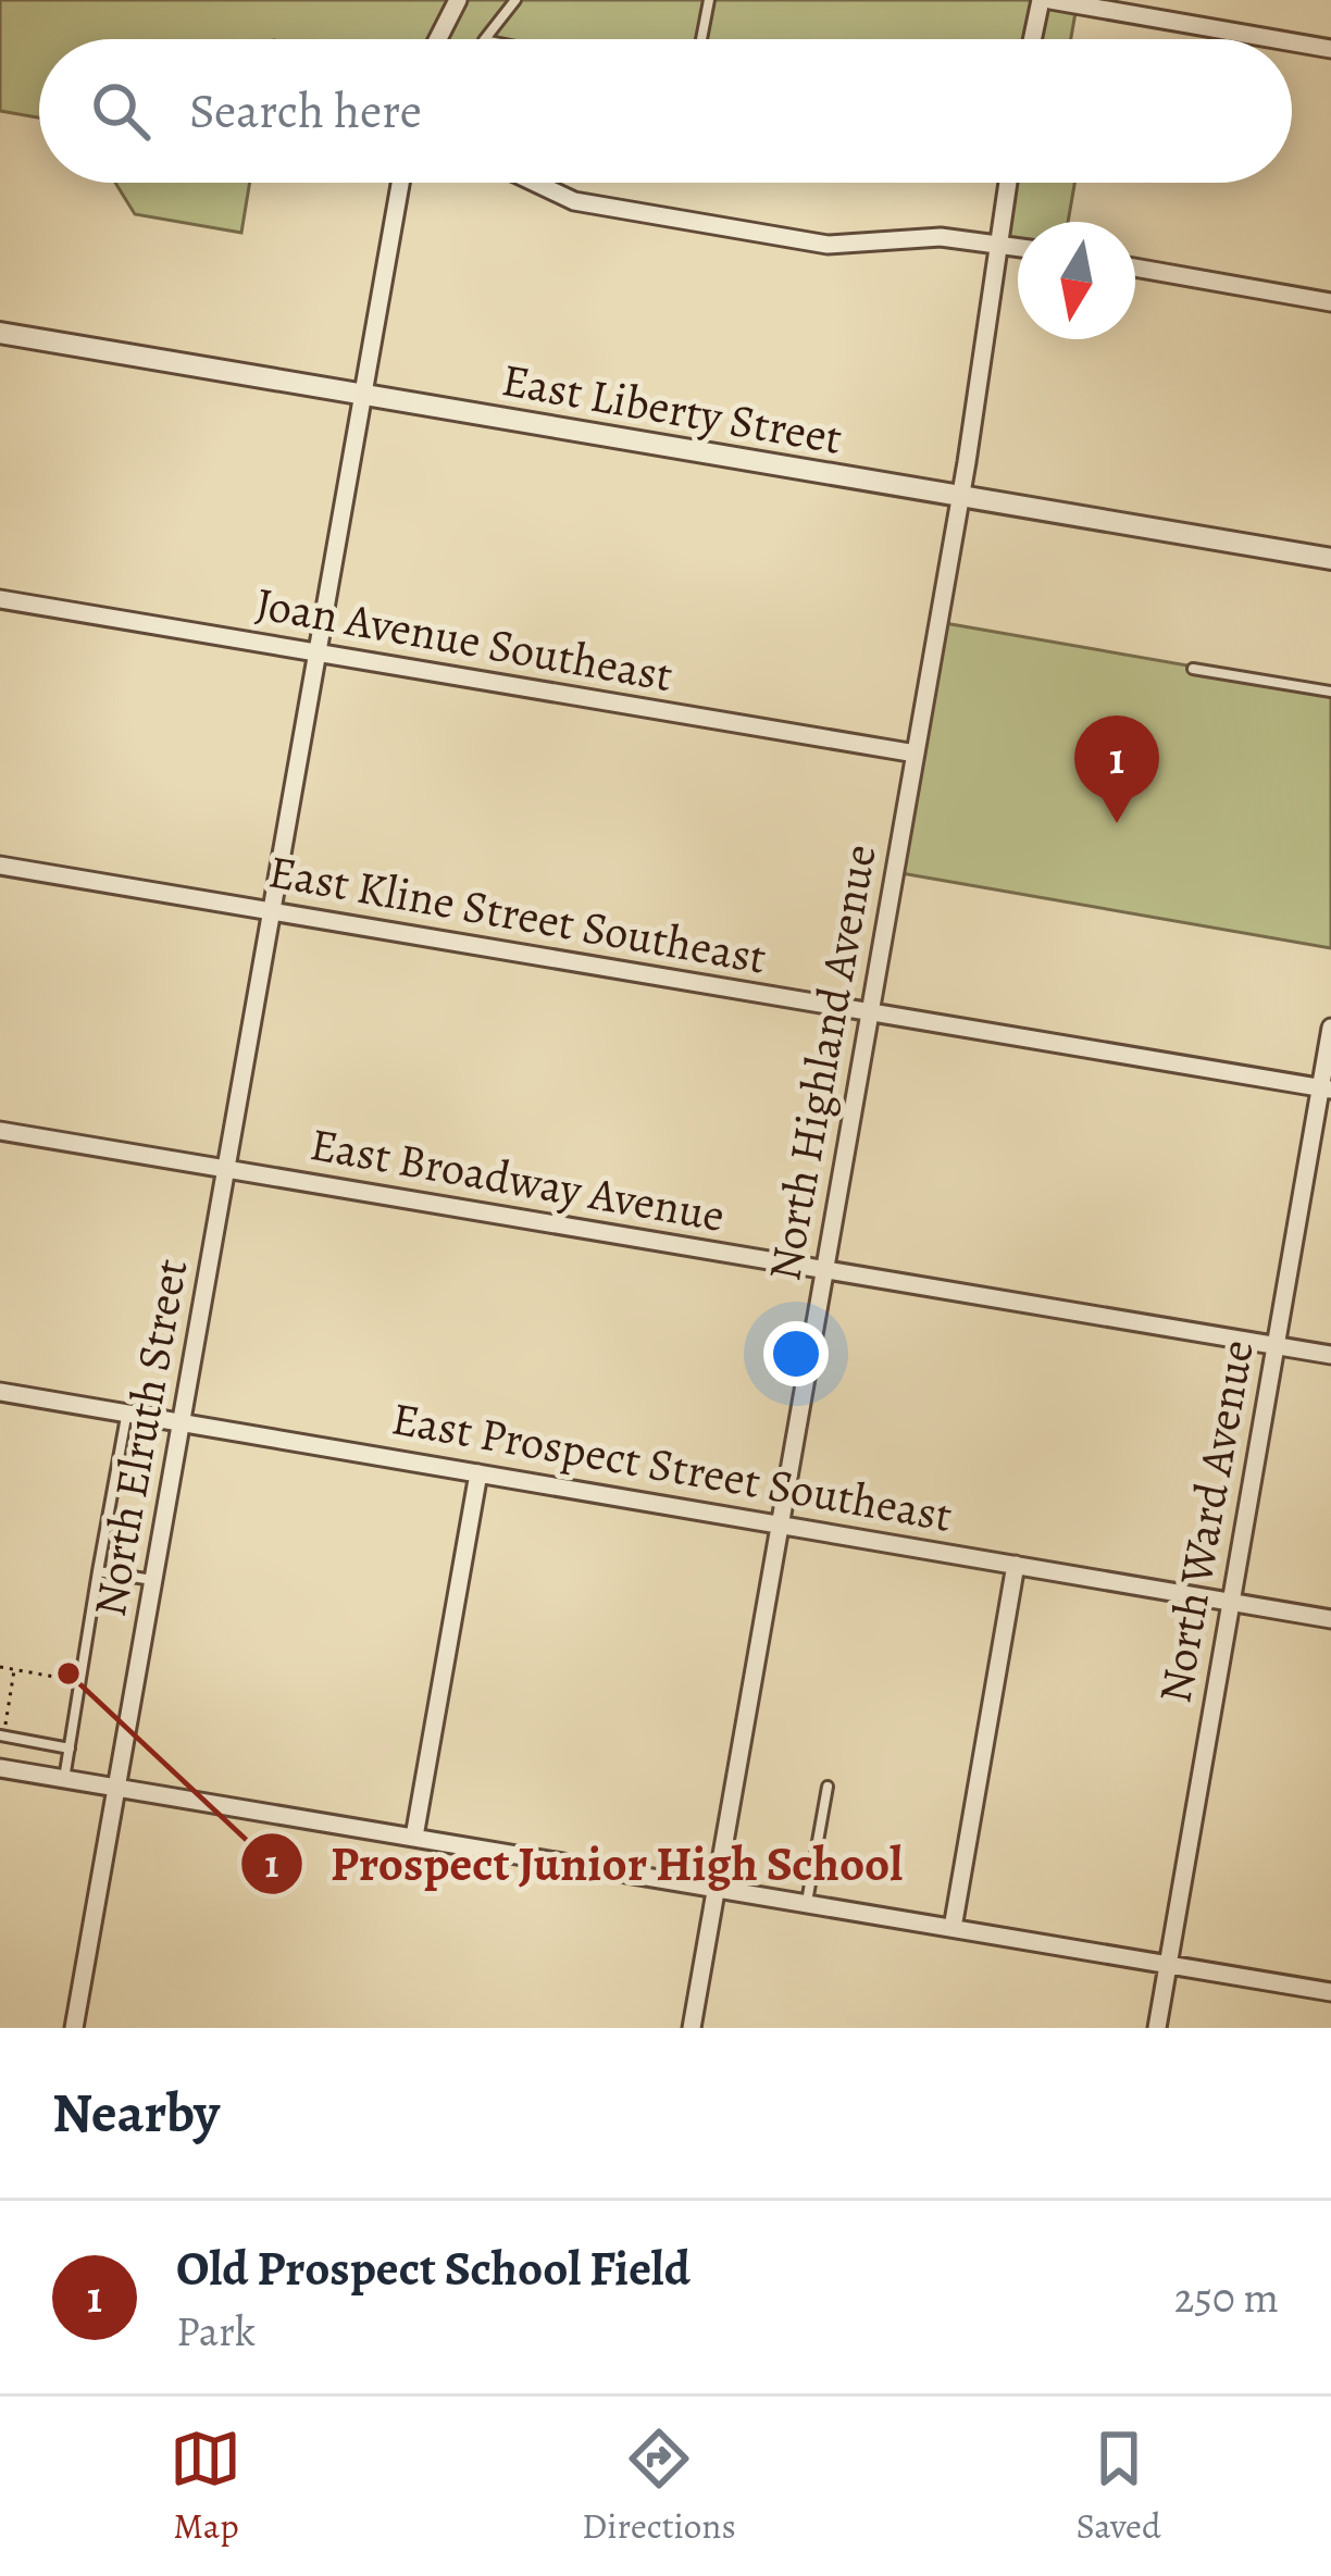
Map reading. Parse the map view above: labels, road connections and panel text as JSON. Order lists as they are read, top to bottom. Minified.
{"streets":{"street":["East Liberty Street","Joan Avenue Southeast","East Kline Street Southeast","North Highland Avenue","East Broadway Avenue","North Elruth Street","East Prospect Street Southeast","North Ward Avenue"]},"crossings":[["East Liberty Street","North Highland Avenue"],["East Liberty Street","North Elruth Street"],["Joan Avenue Southeast","North Highland Avenue"],["Joan Avenue Southeast","North Elruth Street"],["East Kline Street Southeast","North Highland Avenue"],["East Kline Street Southeast","North Elruth Street"],["East Kline Street Southeast","North Ward Avenue"],["North Highland Avenue","East Broadway Avenue"],["North Highland Avenue","East Prospect Street Southeast"],["East Broadway Avenue","North Elruth Street"],["East Broadway Avenue","North Ward Avenue"],["North Elruth Street","East Prospect Street Southeast"],["East Prospect Street Southeast","North Ward Avenue"]],"places":["Prospect Junior High School"],"north":"bottom","page":{"search":"Search here","pins":"1","heading":"Nearby","list":[{"mark":"1","name":"Old Prospect School Field","note":"Park","value":"250 m"}],"nav":["Map","Directions","Saved"]}}
